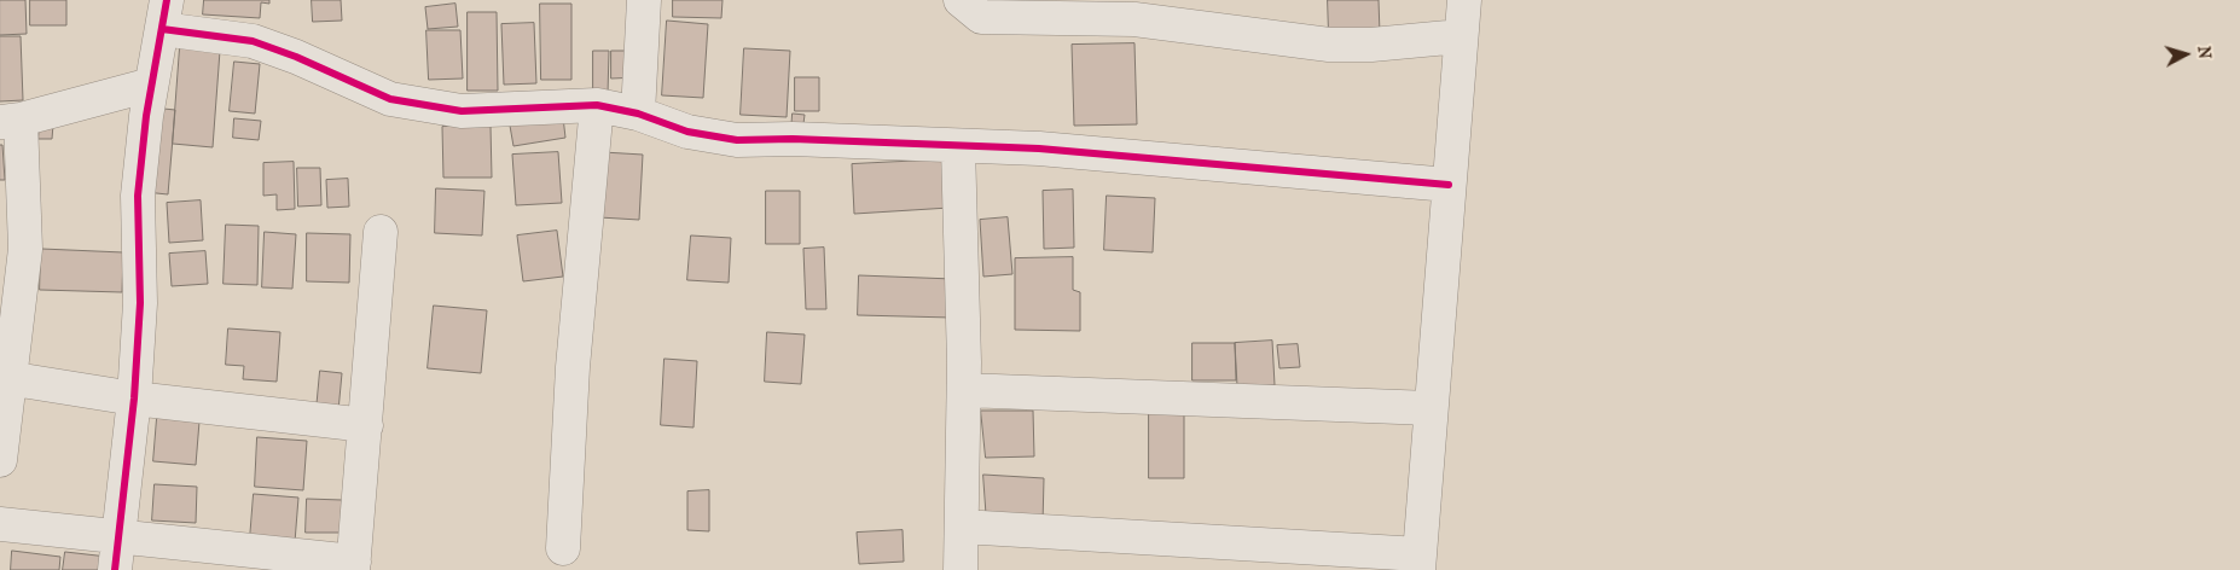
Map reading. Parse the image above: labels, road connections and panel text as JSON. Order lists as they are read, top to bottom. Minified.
{"north":"right"}
